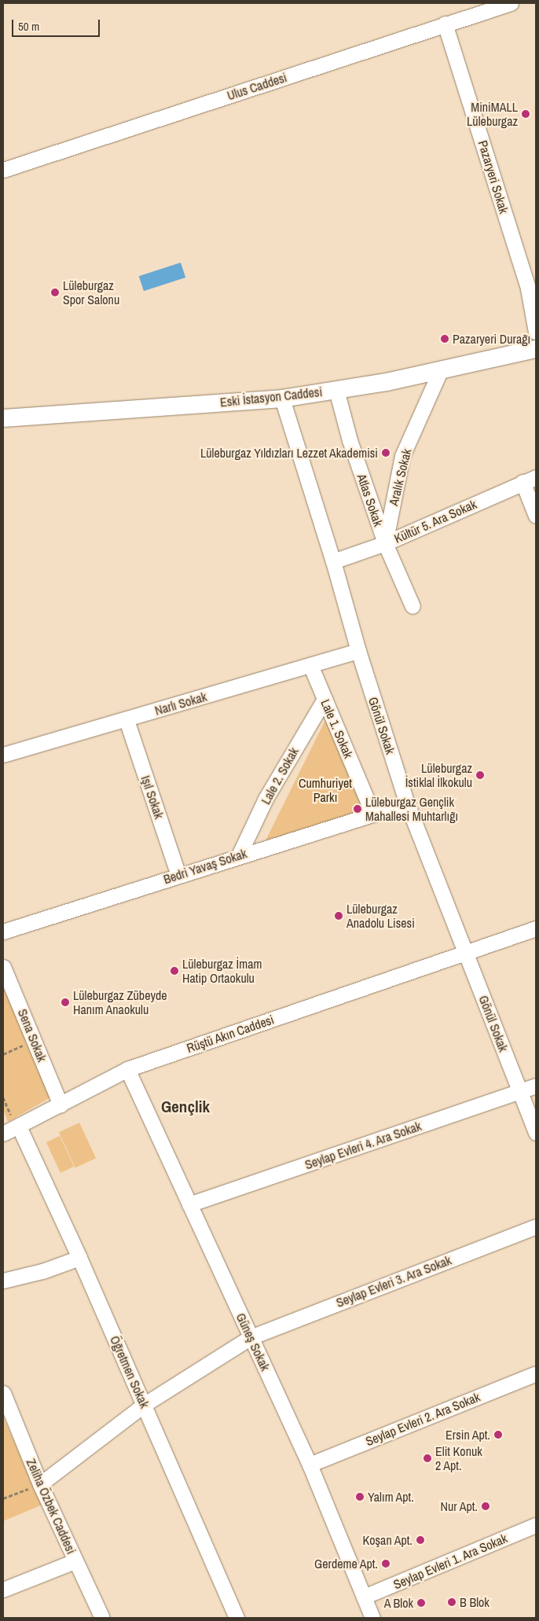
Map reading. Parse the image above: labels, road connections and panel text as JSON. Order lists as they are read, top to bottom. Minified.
{"streets":{"main road":["Eski İstasyon Caddesi"],"street":["Ulus Caddesi","Pazaryeri Sokak","Aralık Sokak","Atlas Sokak","Kültür 5. Ara Sokak","Narlı Sokak","Gönül Sokak","Lale 1. Sokak","Lale 2. Sokak","Işıl Sokak","Bedri Yavaş Sokak","Rüştü Akın Caddesi","Sena Sokak","Seylap Evleri 4. Ara Sokak","Seylap Evleri 3. Ara Sokak","Güneş Sokak","Öğretmen Sokak","Seylap Evleri 2. Ara Sokak","Zeliha Özbek Caddesi","Seylap Evleri 1. Ara Sokak"]},"crossings":[["Ulus Caddesi","Pazaryeri Sokak"],["Eski İstasyon Caddesi","Aralık Sokak"],["Eski İstasyon Caddesi","Atlas Sokak"],["Eski İstasyon Caddesi","Gönül Sokak"],["Aralık Sokak","Atlas Sokak"],["Aralık Sokak","Kültür 5. Ara Sokak"],["Atlas Sokak","Kültür 5. Ara Sokak"],["Kültür 5. Ara Sokak","Gönül Sokak"],["Narlı Sokak","Gönül Sokak"],["Narlı Sokak","Lale 1. Sokak"],["Narlı Sokak","Işıl Sokak"],["Gönül Sokak","Bedri Yavaş Sokak"],["Gönül Sokak","Rüştü Akın Caddesi"],["Gönül Sokak","Seylap Evleri 4. Ara Sokak"],["Lale 1. Sokak","Lale 2. Sokak"],["Lale 1. Sokak","Bedri Yavaş Sokak"],["Lale 2. Sokak","Bedri Yavaş Sokak"],["Işıl Sokak","Bedri Yavaş Sokak"],["Rüştü Akın Caddesi","Sena Sokak"],["Rüştü Akın Caddesi","Güneş Sokak"],["Rüştü Akın Caddesi","Öğretmen Sokak"],["Seylap Evleri 4. Ara Sokak","Güneş Sokak"],["Seylap Evleri 3. Ara Sokak","Güneş Sokak"],["Seylap Evleri 3. Ara Sokak","Öğretmen Sokak"],["Seylap Evleri 3. Ara Sokak","Zeliha Özbek Caddesi"],["Güneş Sokak","Seylap Evleri 2. Ara Sokak"],["Güneş Sokak","Seylap Evleri 1. Ara Sokak"]],"districts":["Gençlik"],"parks":["Cumhuriyet Parkı"],"places":["MiniMALL Lüleburgaz","Lüleburgaz Spor Salonu","Pazaryeri Durağı","Lüleburgaz Yıldızları Lezzet Akademisi","Lüleburgaz İstiklal İlkokulu","Lüleburgaz Gençlik Mahallesi Muhtarlığı","Lüleburgaz Anadolu Lisesi","Lüleburgaz İmam Hatip Ortaokulu","Lüleburgaz Zübeyde Hanım Anaokulu","Ersin Apt.","Elit Konuk 2 Apt.","Yalım Apt.","Nur Apt.","Koşan Apt.","Gerdeme Apt.","B Blok","A Blok"],"scale_bar":"50 m"}
